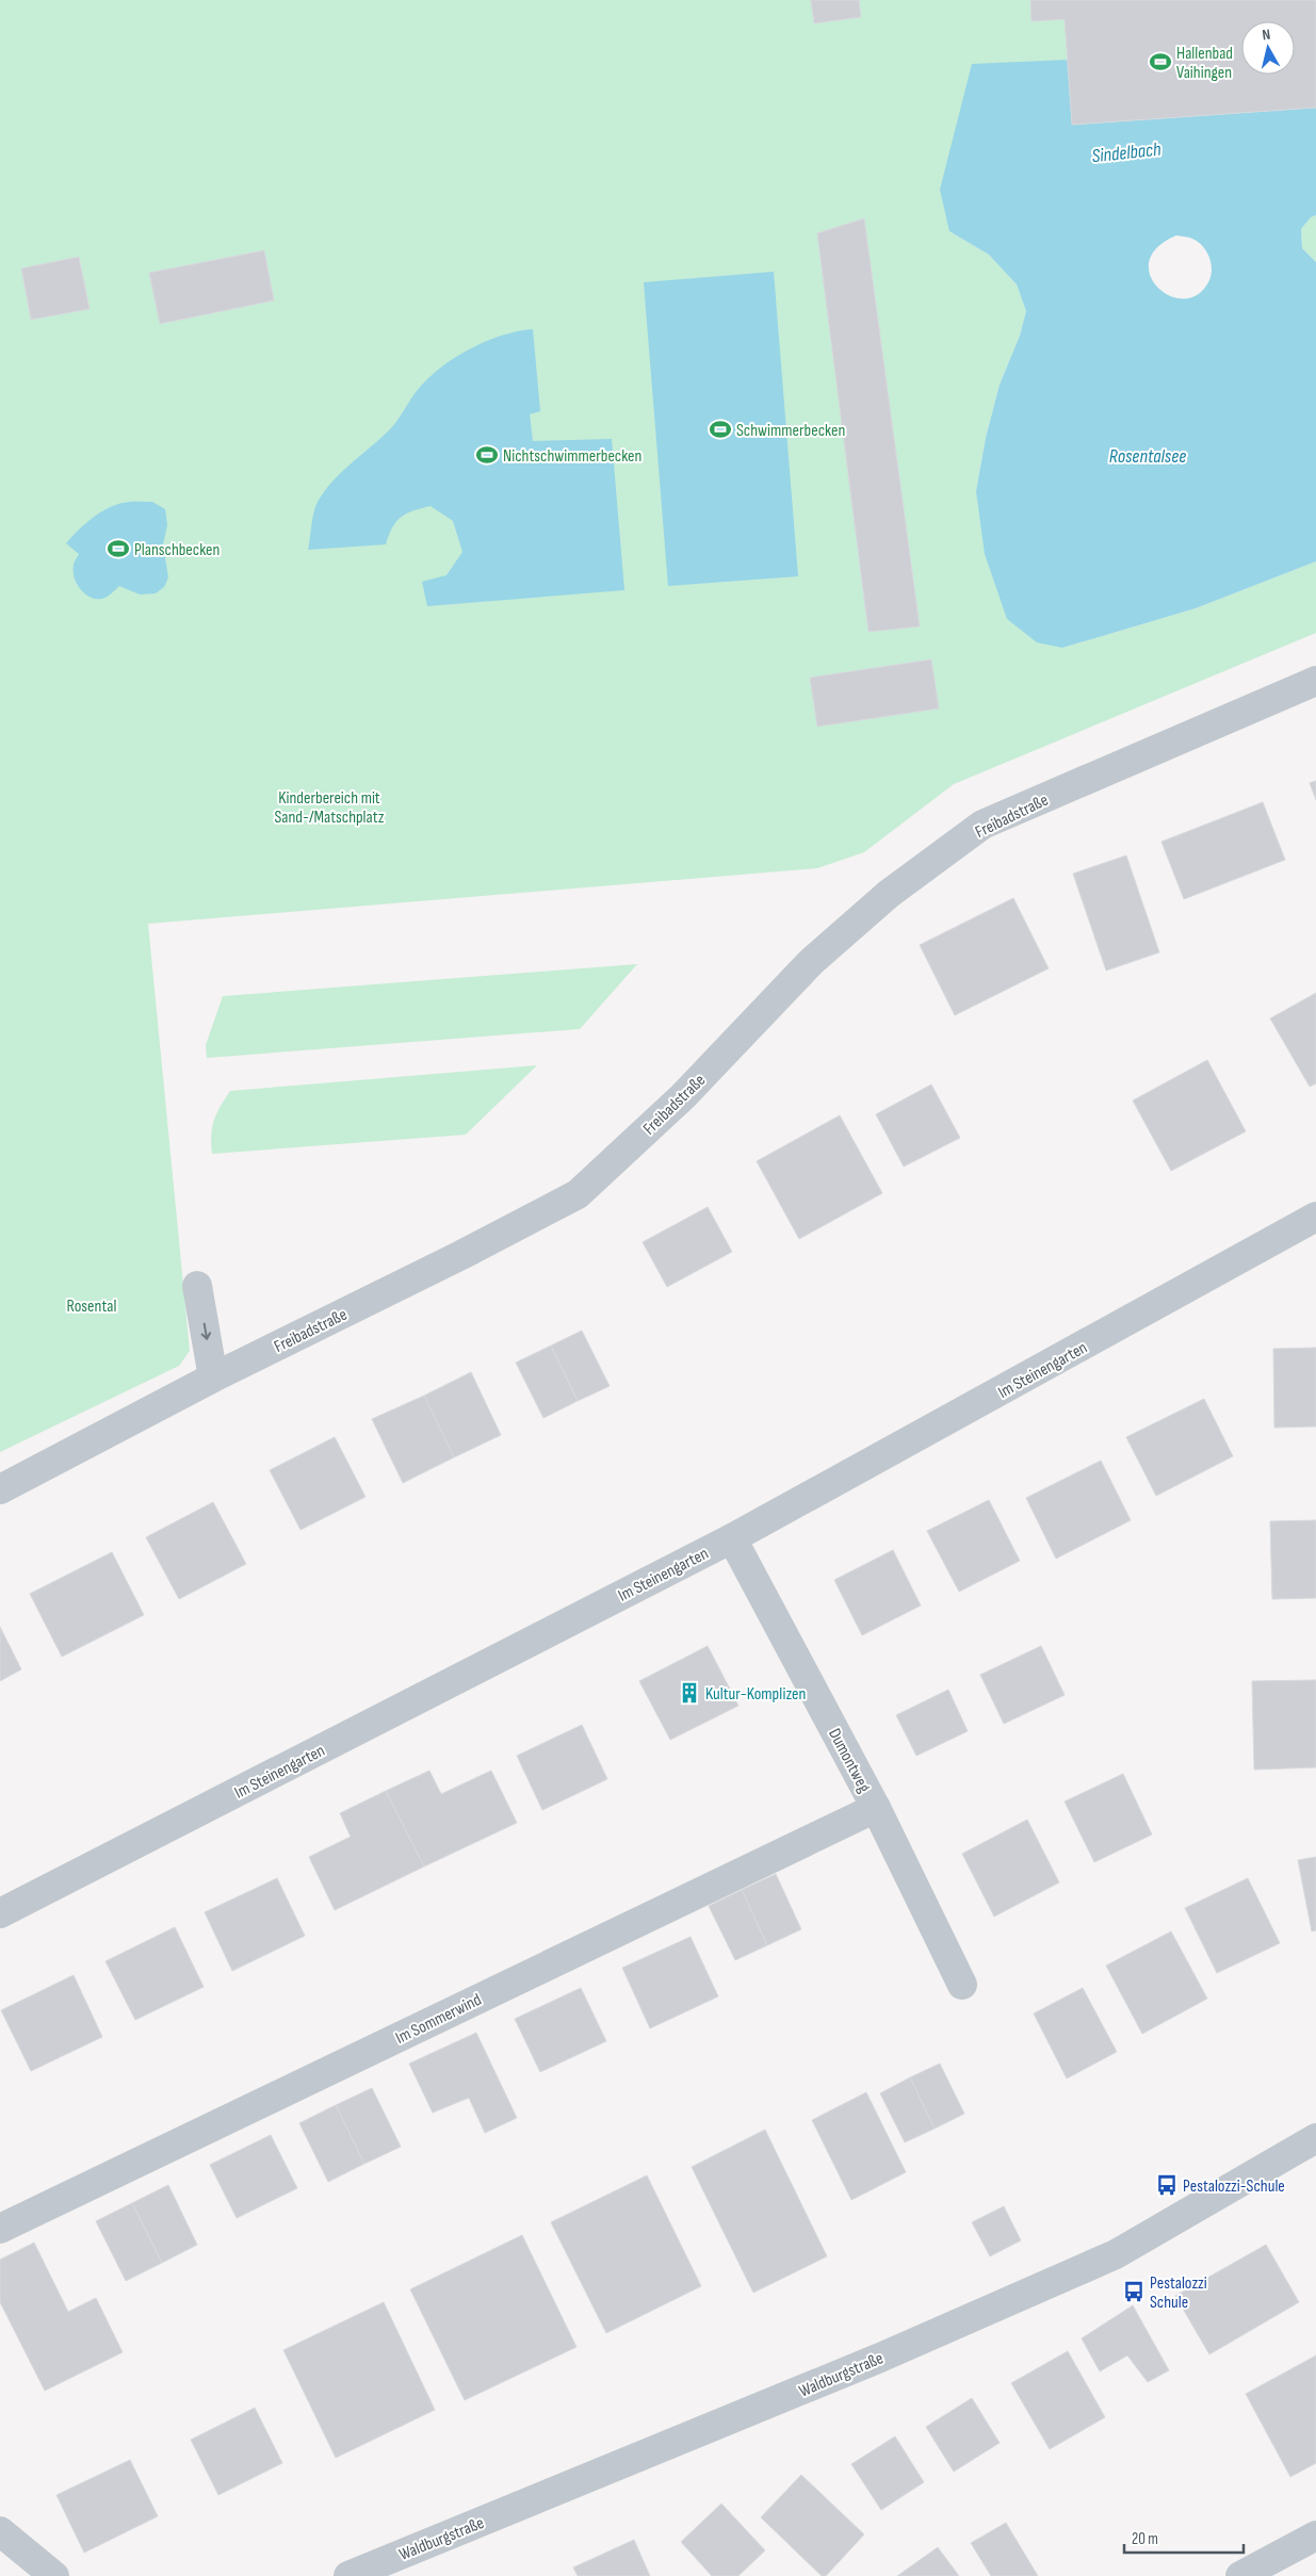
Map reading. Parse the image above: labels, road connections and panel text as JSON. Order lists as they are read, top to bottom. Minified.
{"streets":{"street":["Freibadstraße","Im Steinengarten","Dumontweg","Im Sommerwind","Waldburgstraße"]},"crossings":[["Im Steinengarten","Dumontweg"],["Dumontweg","Im Sommerwind"]],"water":["Sindelbach","Rosentalsee"],"parks":["Kinderbereich mit Sand-/Matschplatz","Rosental"],"places":{"sports":["Hallenbad Vaihingen","Schwimmerbecken","Nichtschwimmerbecken","Planschbecken"],"building":["Kultur-Komplizen"],"bus stop":["Pestalozzi-Schule","Pestalozzi Schule"]},"scale_bar":"20 m","north":"top"}
